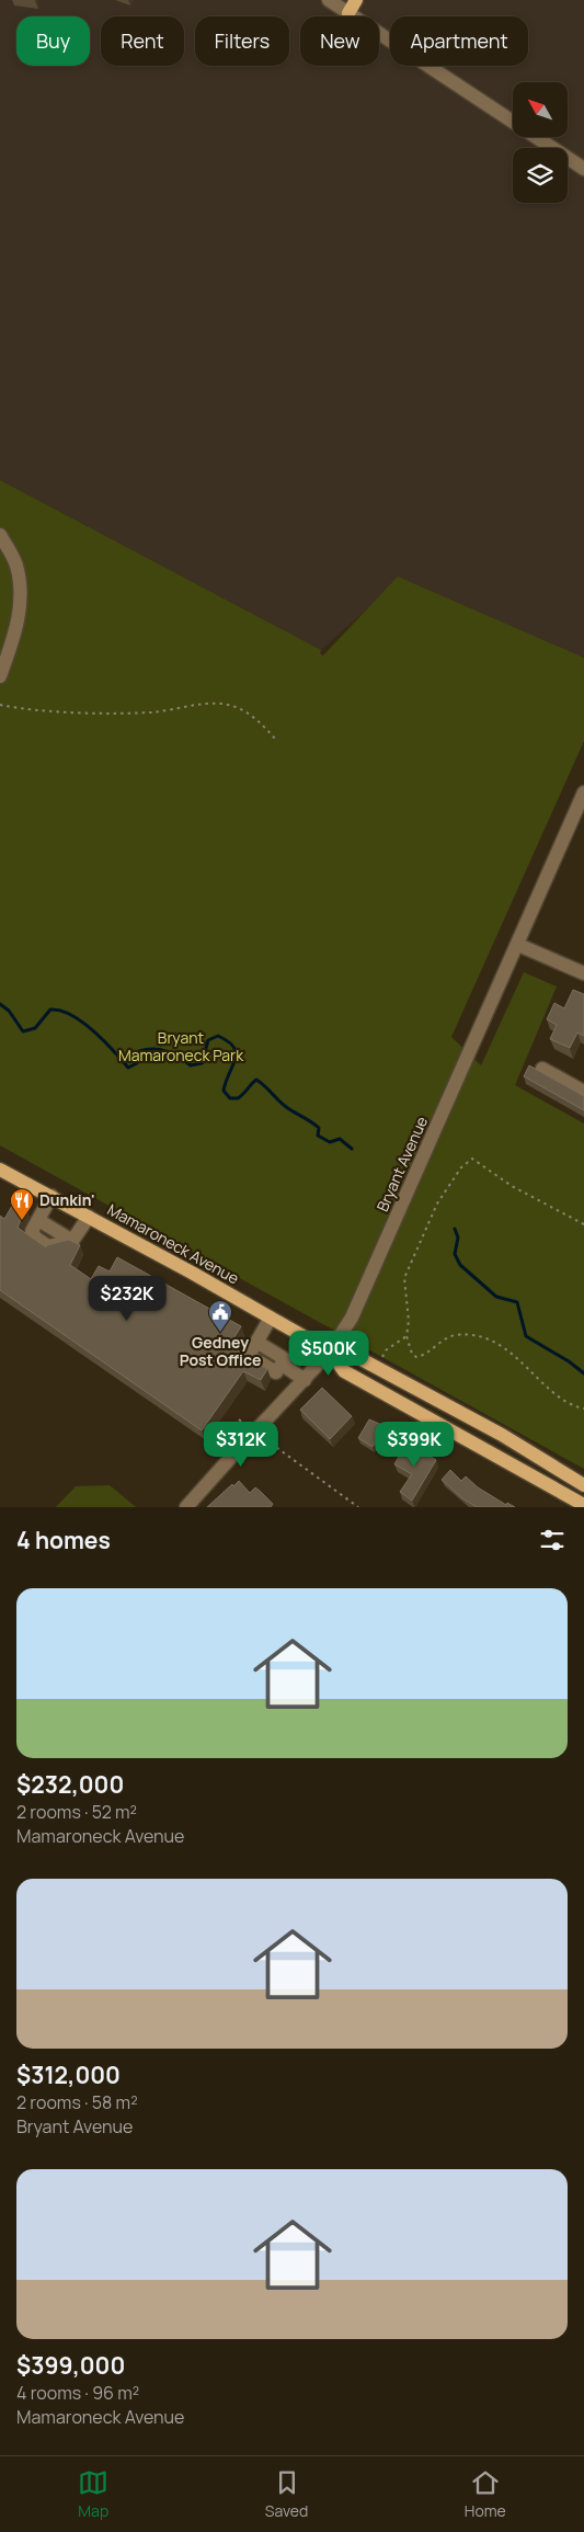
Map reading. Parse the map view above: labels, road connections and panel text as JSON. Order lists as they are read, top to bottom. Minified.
{"streets":{"main road":["Mamaroneck Avenue"],"street":["Bryant Avenue"]},"crossings":[["Bryant Avenue","Mamaroneck Avenue"]],"parks":["Bryant Mamaroneck Park"],"places":{"restaurant":["Dunkin'"],"public building":["Gedney Post Office"]},"north":"top left","page":{"chip":["Buy","Rent","Filters","New","Apartment"],"price":["$232K","$500K","$312K","$399K"],"heading":"4 homes","list":[{"name":"$232,000","note":"2 rooms · 52 m² · Mamaroneck Avenue"},{"name":"$312,000","note":"2 rooms · 58 m² · Bryant Avenue"},{"name":"$399,000","note":"4 rooms · 96 m² · Mamaroneck Avenue"}],"tabs":["Map","Saved","Home"]}}
